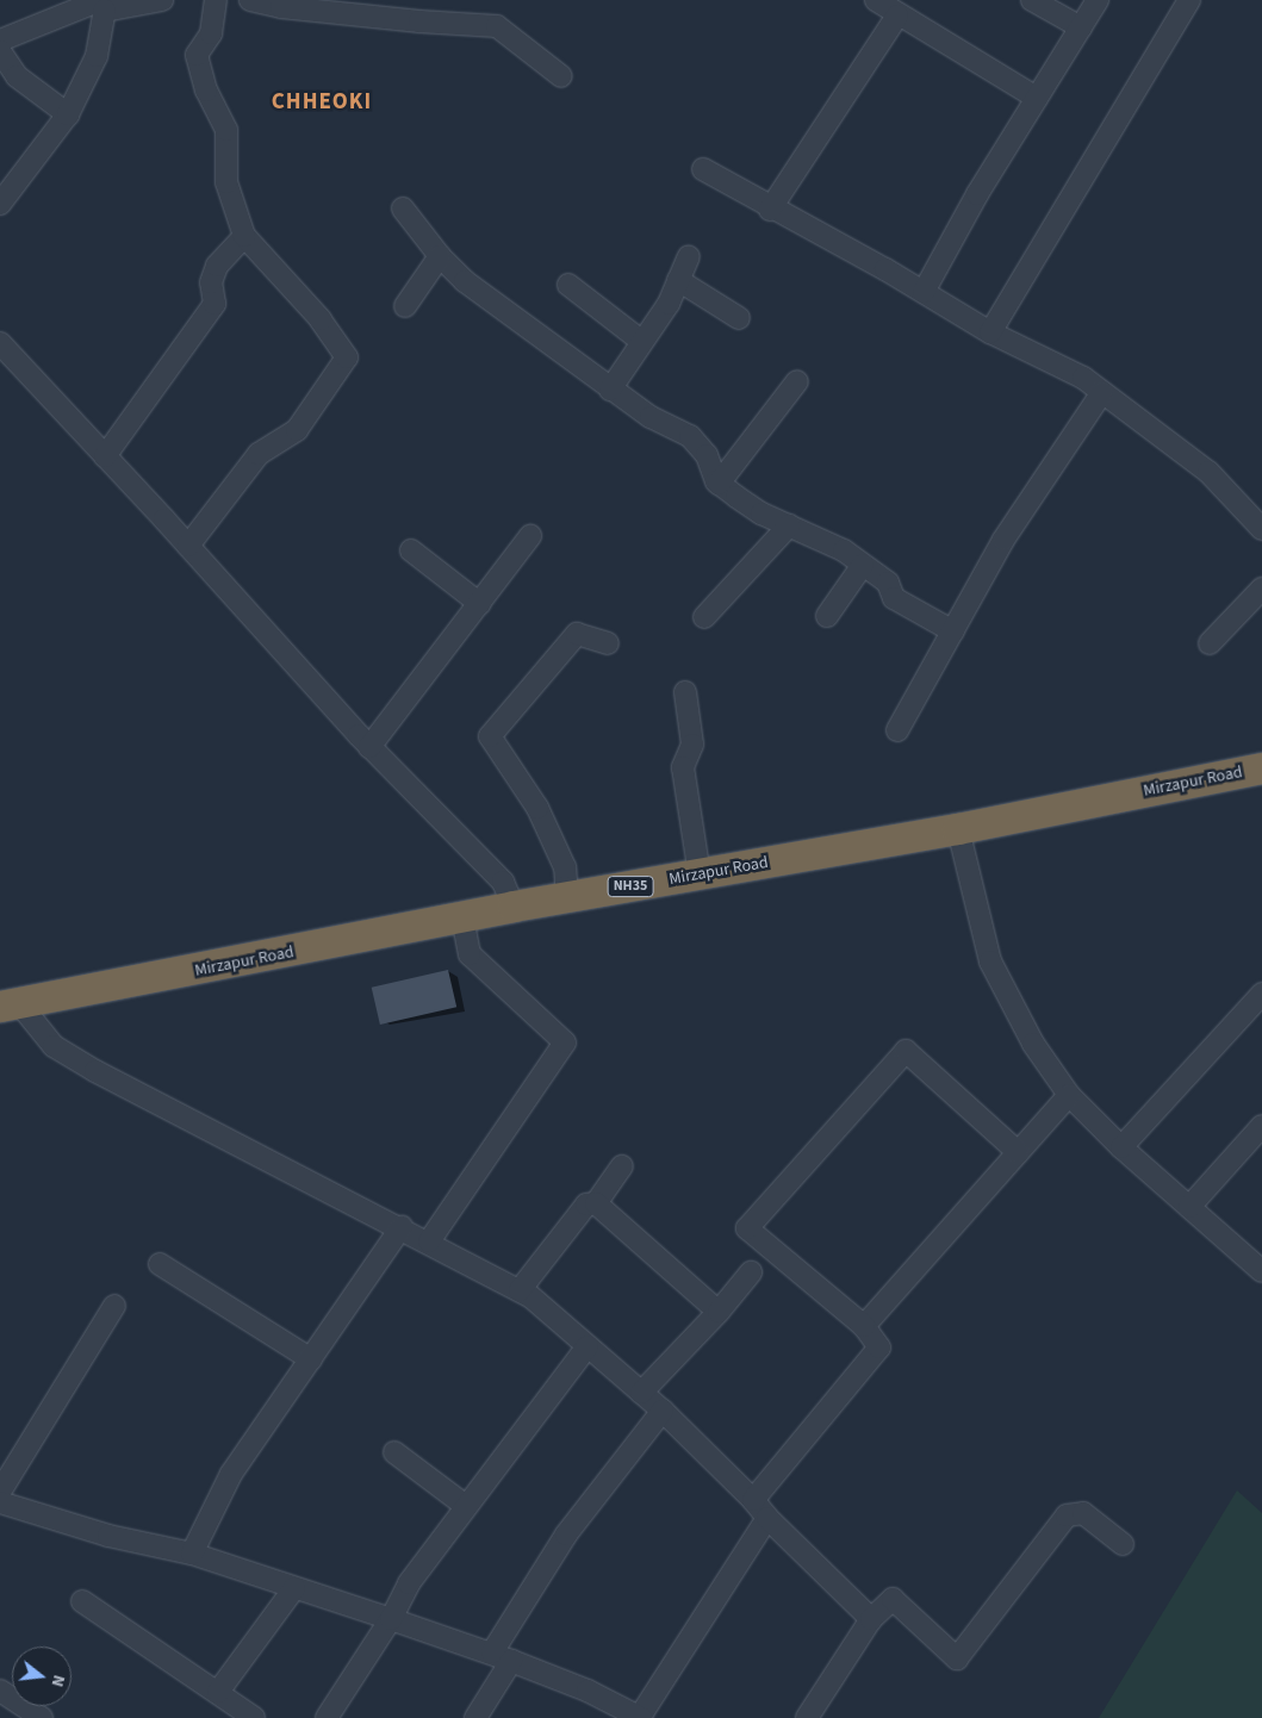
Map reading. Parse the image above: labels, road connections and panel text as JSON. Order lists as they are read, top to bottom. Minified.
{"streets":{"highway":["Mirzapur Road","NH35"]},"districts":["CHHEOKI"],"north":"right"}
